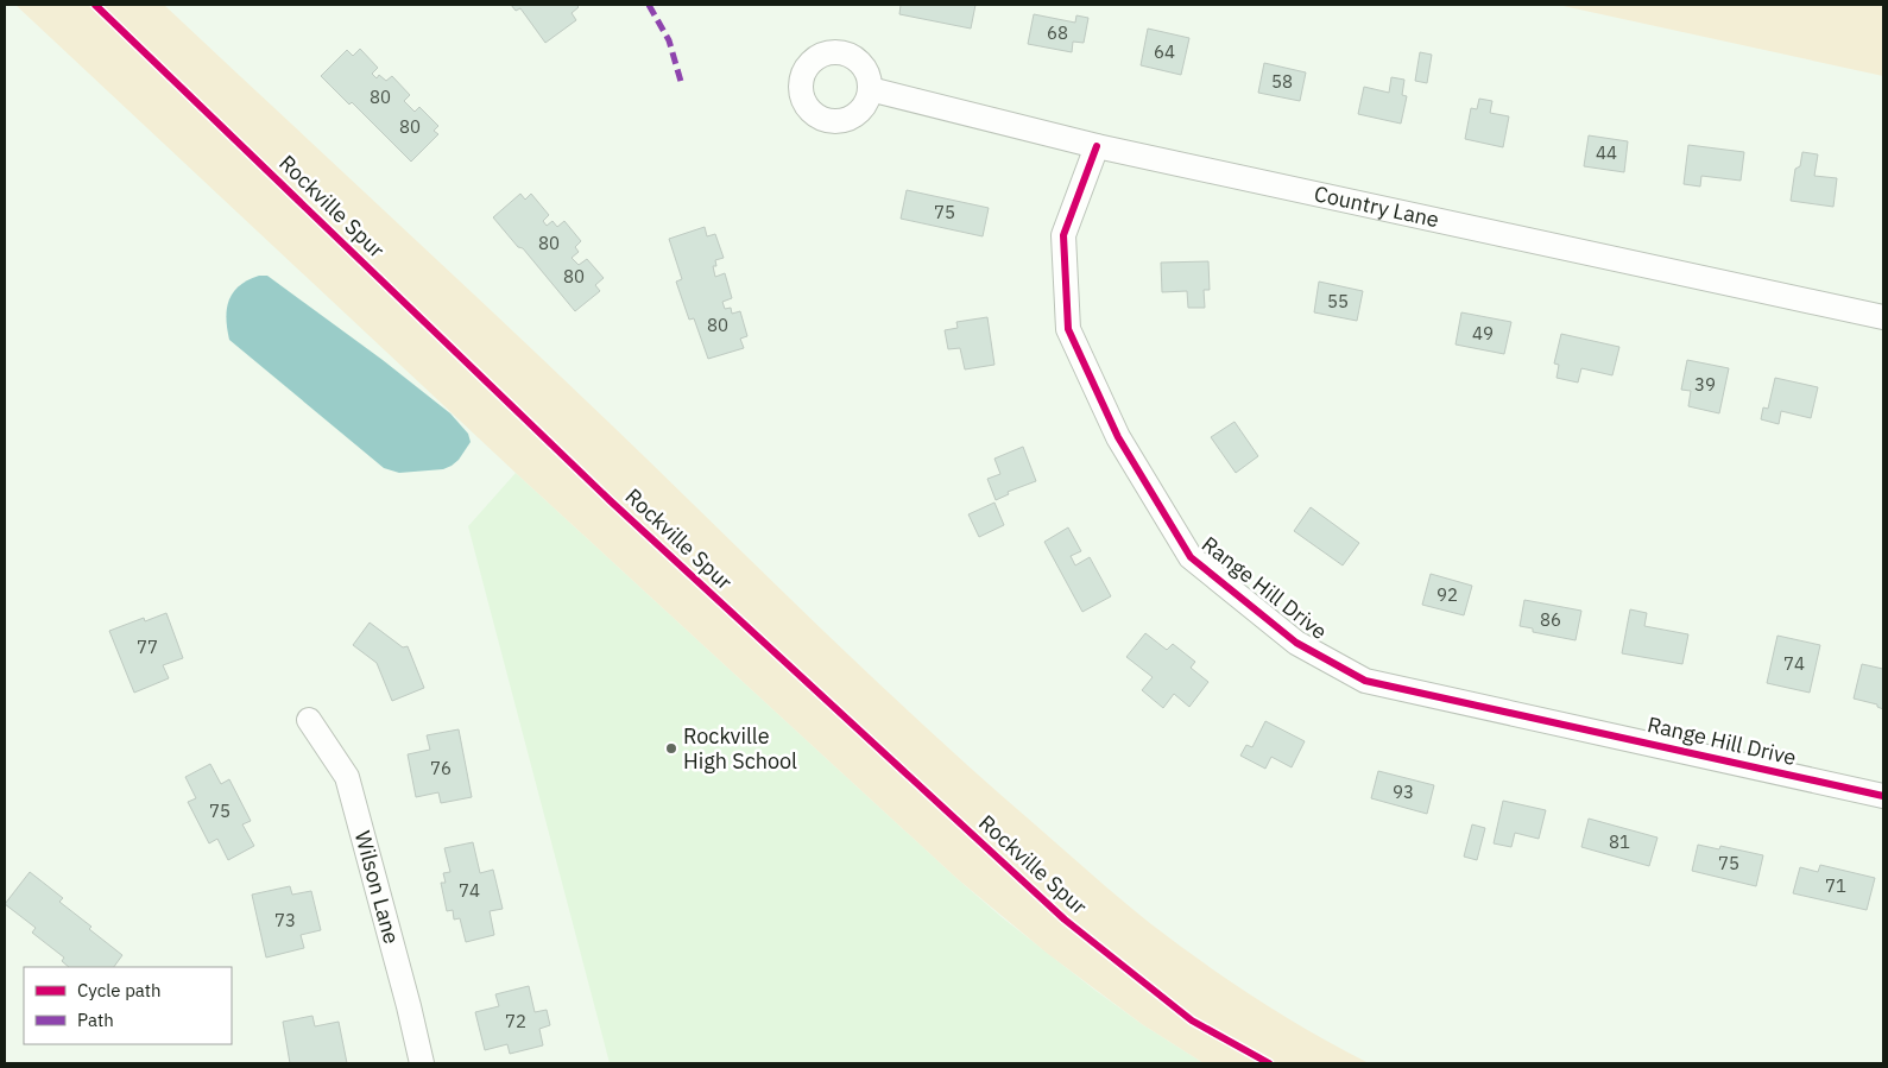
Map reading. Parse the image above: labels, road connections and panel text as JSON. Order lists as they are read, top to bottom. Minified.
{"streets":{"street":["Country Lane","Range Hill Drive","Wilson Lane"],"cycle path":["Rockville Spur"]},"crossings":[["Country Lane","Range Hill Drive"]],"places":["Rockville High School"],"house_numbers":["68","64","58","80","80","44","75","80","80","55","80","49","39","92","86","77","74","76","93","75","81","75","71","74","73","72"],"legend":["Cycle path","Path"]}
